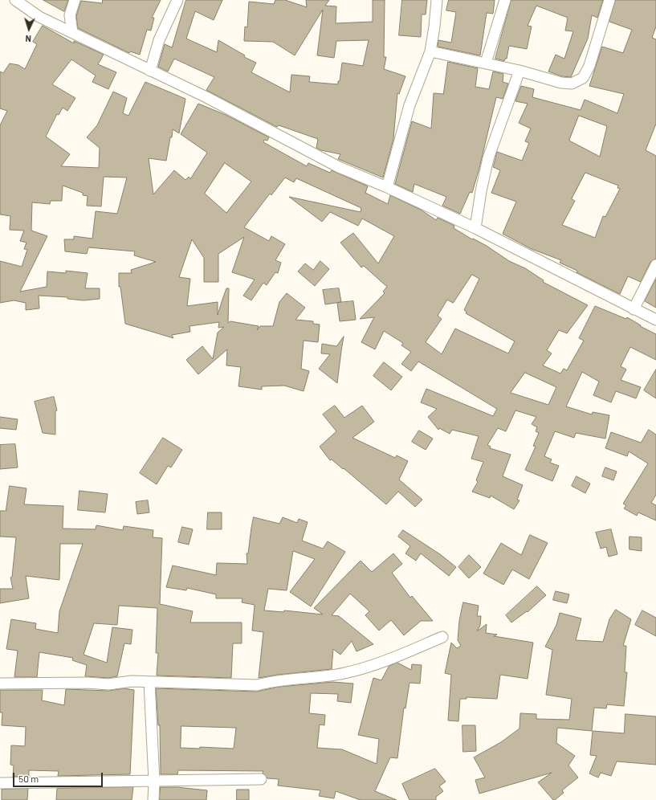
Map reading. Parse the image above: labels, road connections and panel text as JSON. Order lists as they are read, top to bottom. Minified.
{"scale_bar":"50 m","north":"bottom"}
